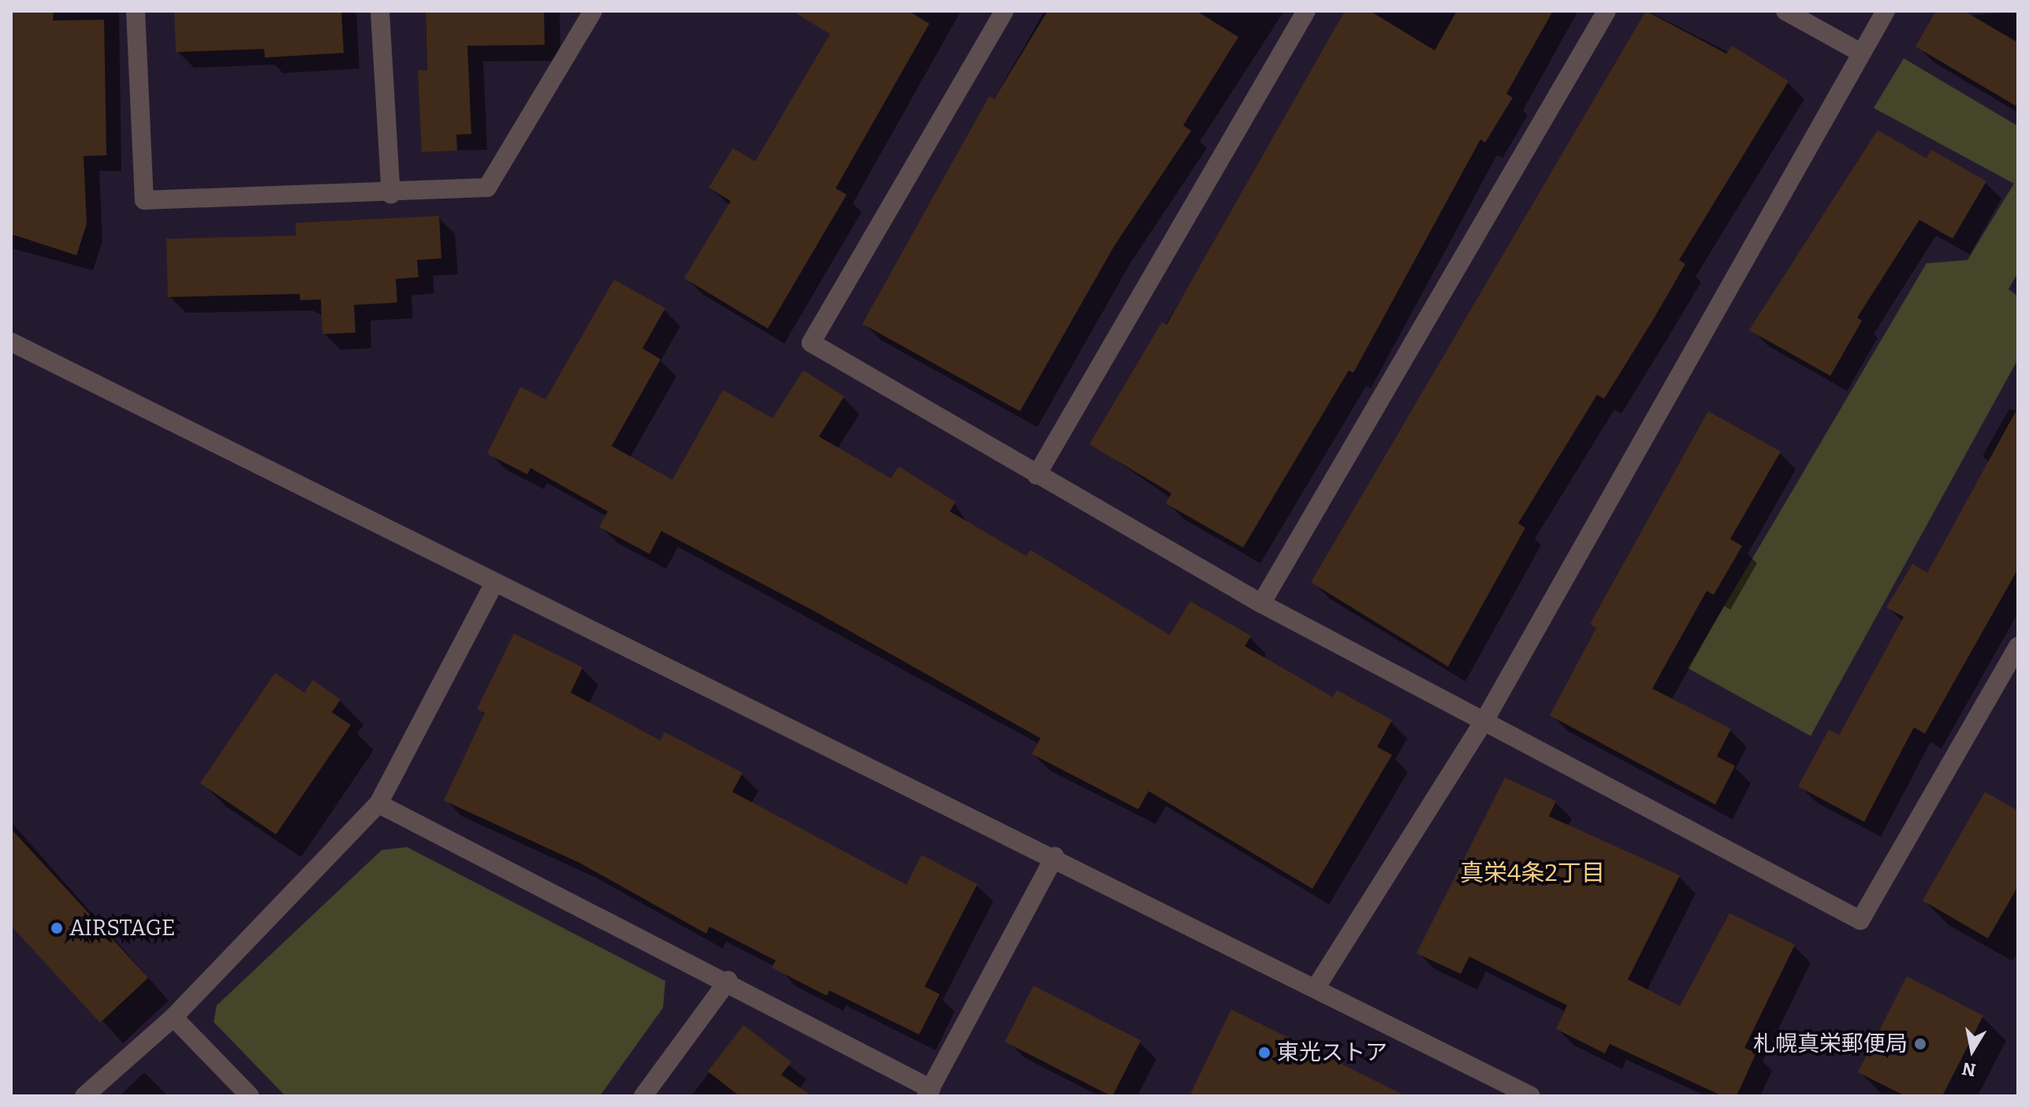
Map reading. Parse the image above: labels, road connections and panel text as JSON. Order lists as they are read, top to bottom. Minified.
{"districts":["真栄4条2丁目"],"places":["AIRSTAGE","札幌真栄郵便局","東光ストア"],"north":"bottom"}
